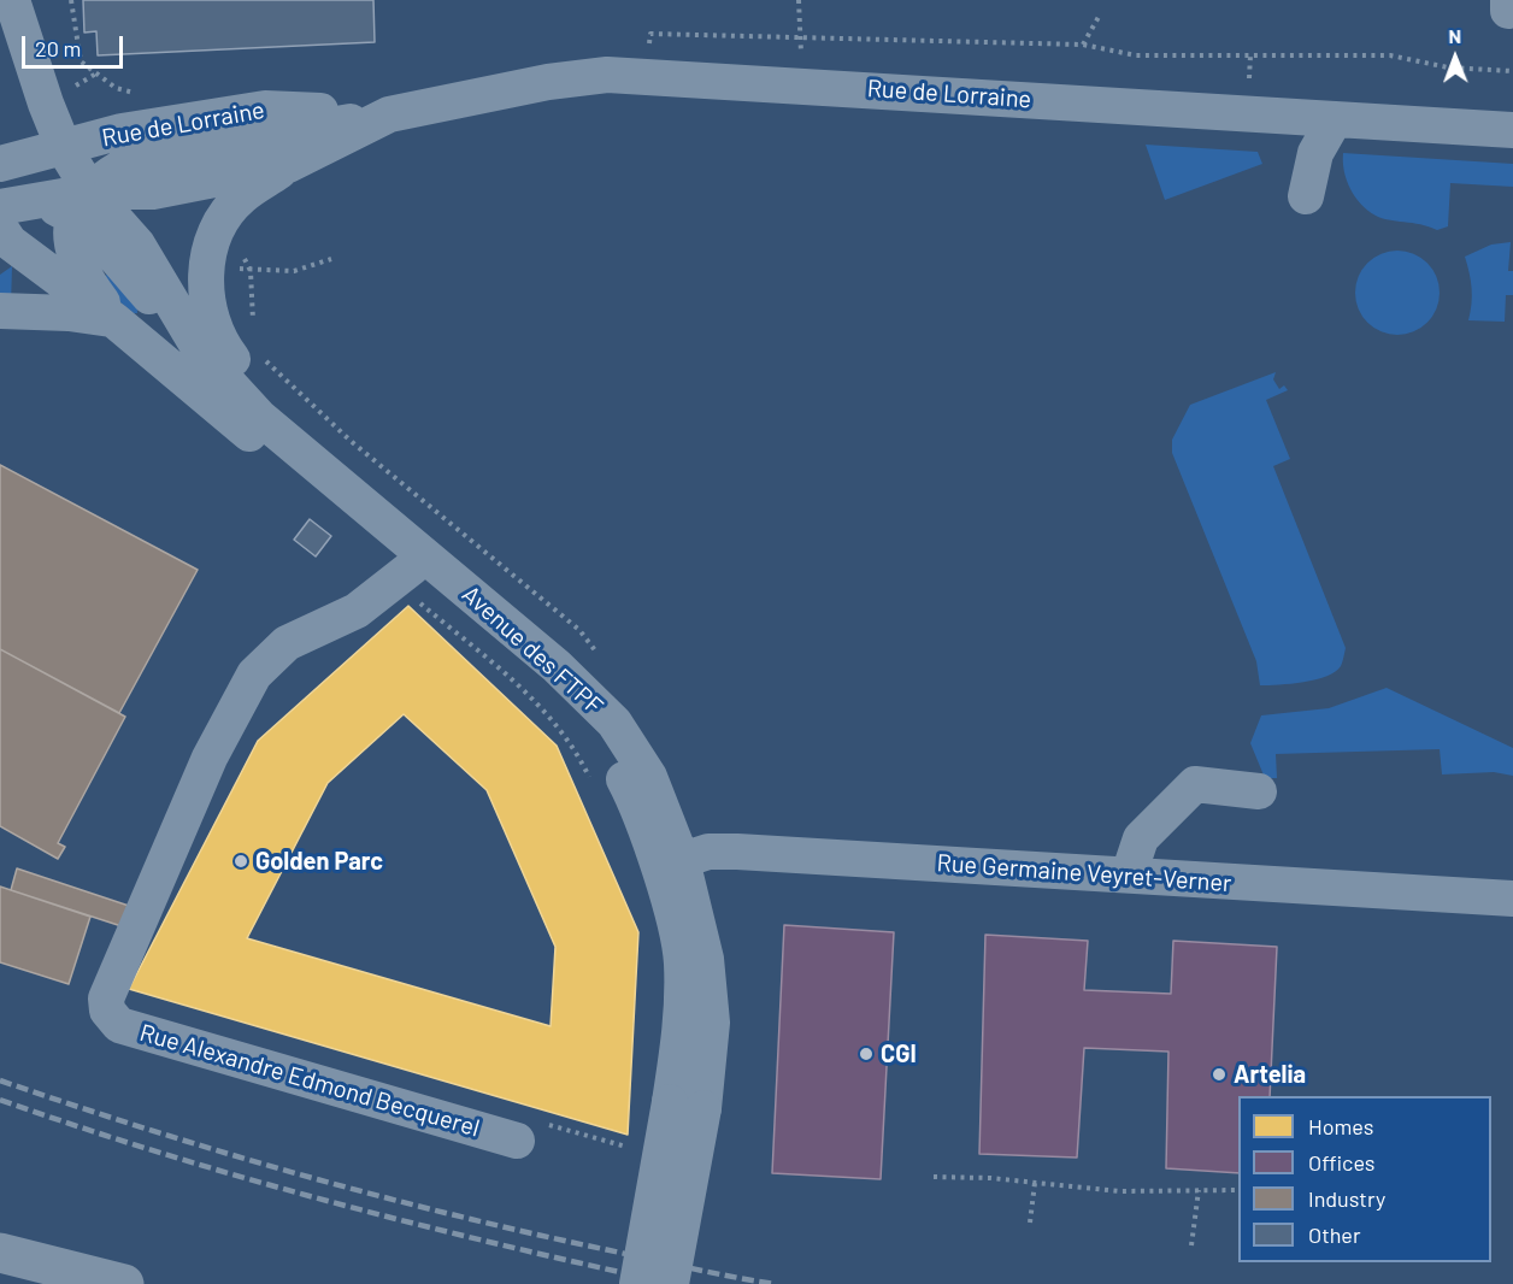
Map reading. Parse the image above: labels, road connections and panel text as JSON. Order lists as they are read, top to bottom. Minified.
{"streets":{"street":["Rue de Lorraine","Avenue des FTPF","Rue Germaine Veyret-Verner","Rue Alexandre Edmond Becquerel"]},"crossings":[["Rue de Lorraine","Avenue des FTPF"],["Avenue des FTPF","Rue Germaine Veyret-Verner"],["Avenue des FTPF","Rue Alexandre Edmond Becquerel"]],"places":["Golden Parc","CGI","Artelia"],"legend":["Homes","Offices","Industry","Other"],"scale_bar":"20 m","north":"top"}
